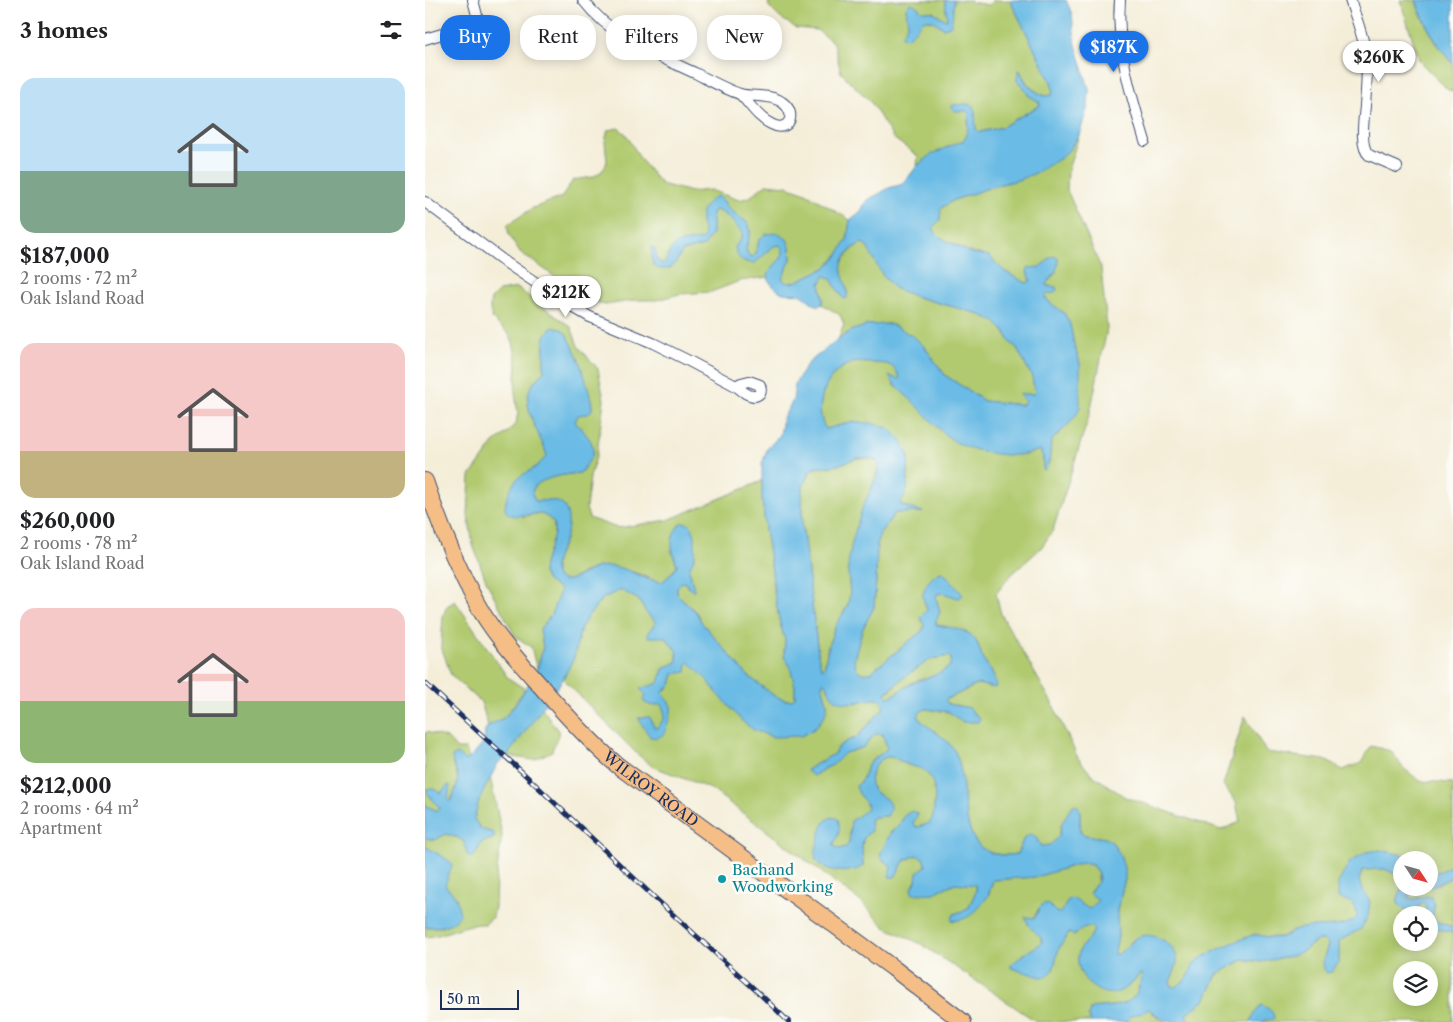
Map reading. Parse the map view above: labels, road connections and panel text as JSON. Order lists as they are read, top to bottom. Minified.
{"streets":{"main road":["WILROY ROAD"]},"places":["Bachand Woodworking"],"scale_bar":"50 m","north":"bottom right","page":{"heading":"3 homes","chip":["Buy","Rent","Filters","New"],"price":["$187K","$260K","$212K"],"list":[{"name":"$187,000","note":"2 rooms · 72 m² · Oak Island Road"},{"name":"$260,000","note":"2 rooms · 78 m² · Oak Island Road"},{"name":"$212,000","note":"2 rooms · 64 m² · Apartment"}],"scale":"50 m"}}
